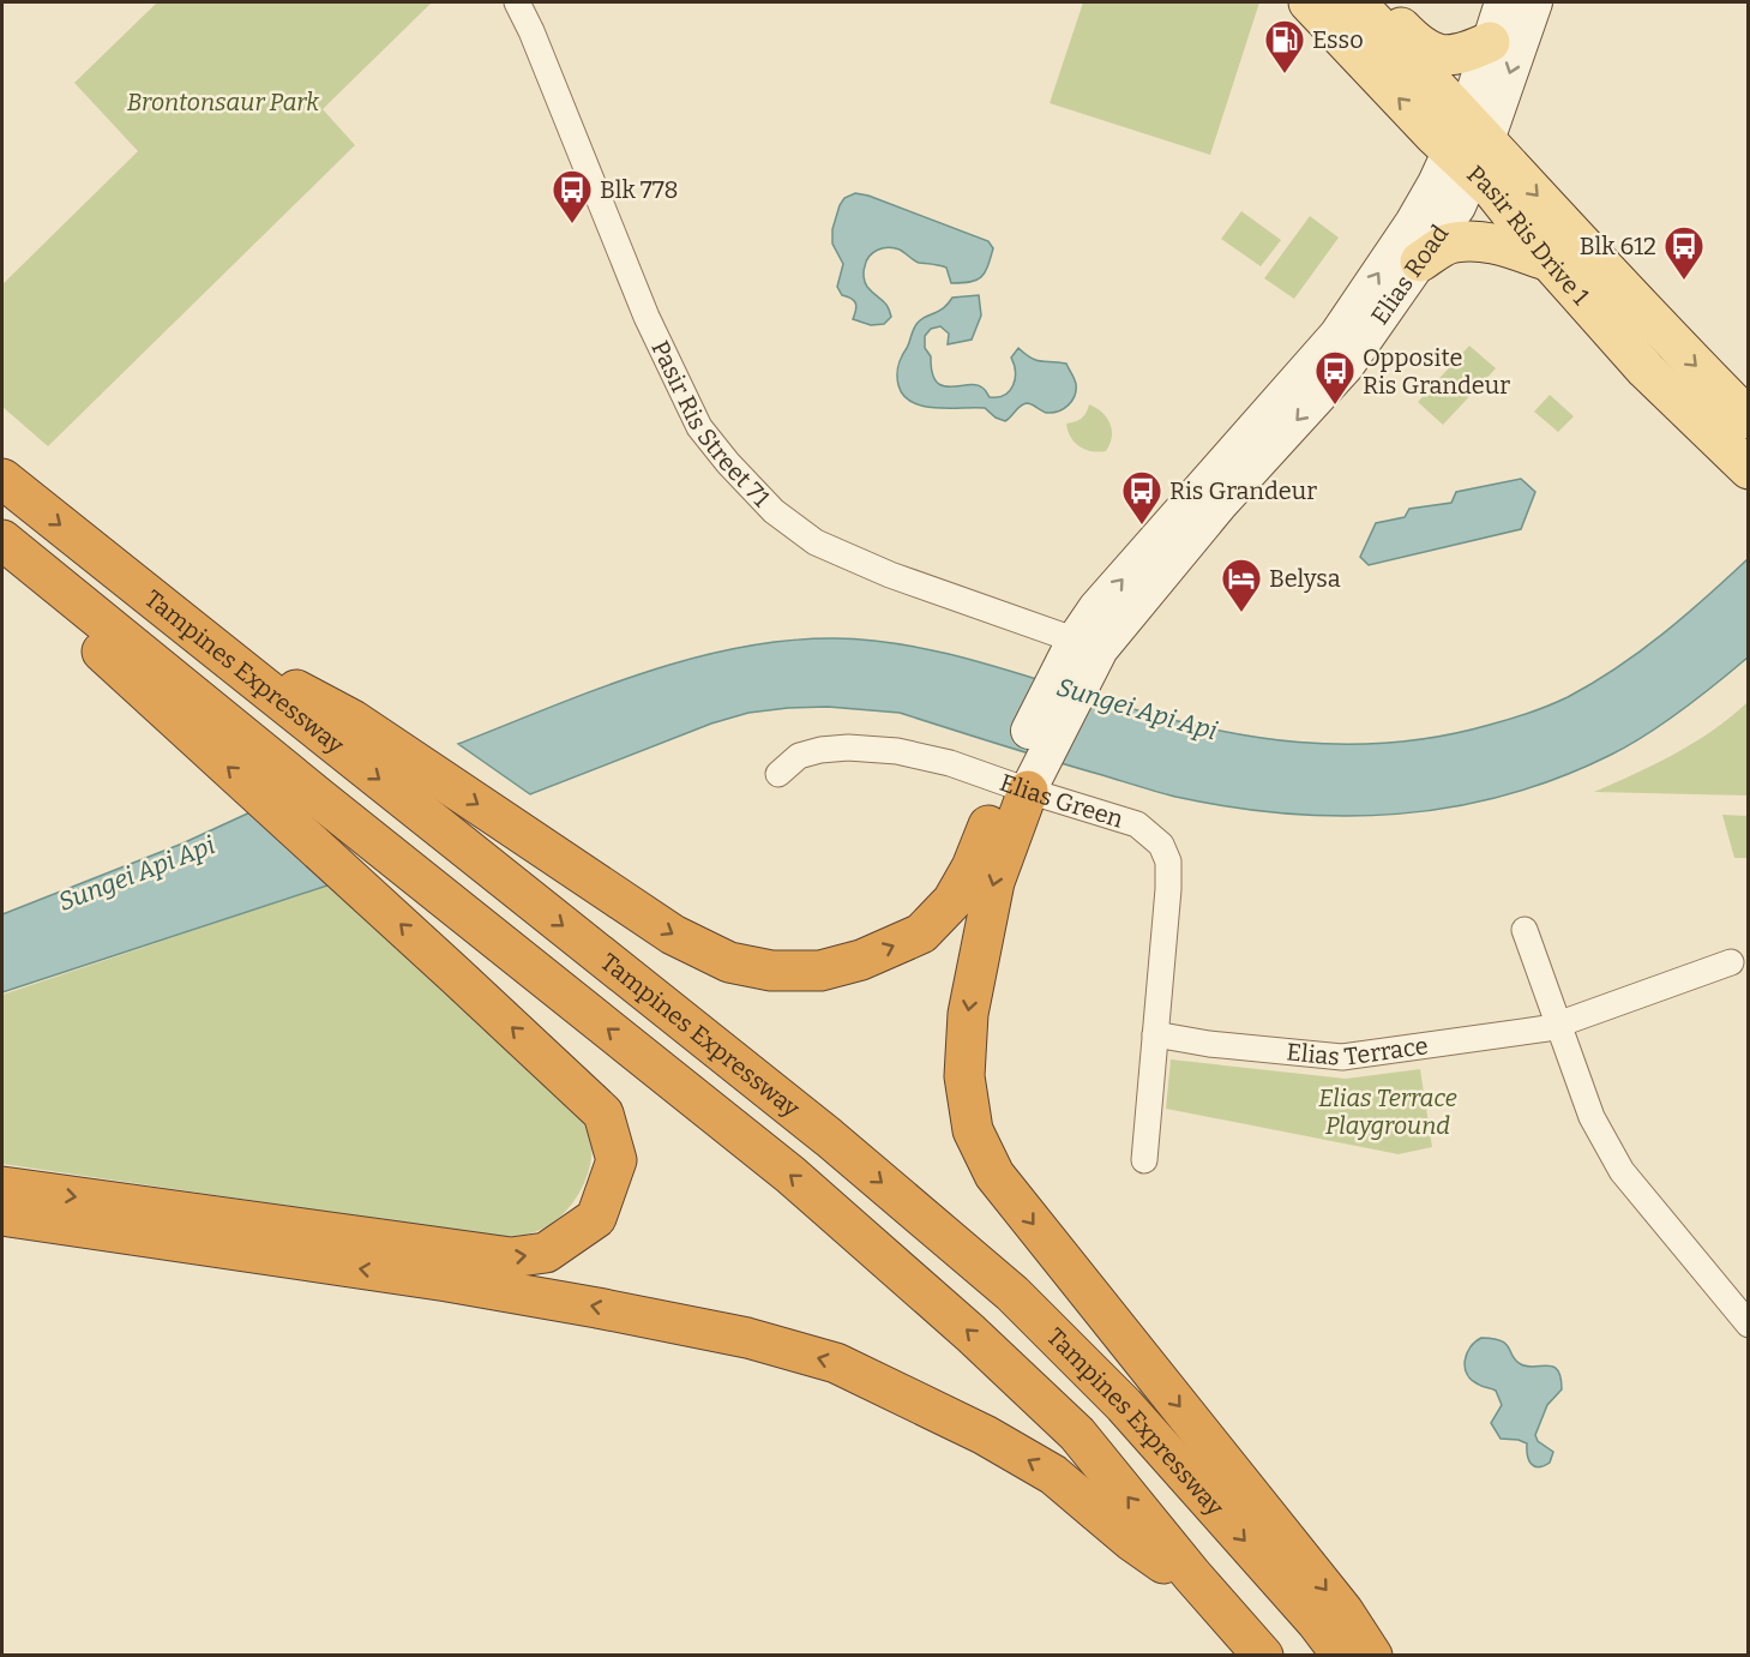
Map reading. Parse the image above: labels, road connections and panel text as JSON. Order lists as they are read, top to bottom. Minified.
{"streets":{"highway":["Tampines Expressway"],"main road":["Pasir Ris Drive 1","Elias Road"],"street":["Pasir Ris Street 71","Elias Green","Elias Terrace"]},"crossings":[["Pasir Ris Drive 1","Elias Road"],["Elias Road","Pasir Ris Street 71"],["Elias Road","Elias Green"],["Elias Green","Elias Terrace"]],"water":["Sungei Api Api"],"parks":["Brontonsaur Park","Elias Terrace Playground"],"places":{"fuel station":["Esso"],"bus stop":["Blk 778","Blk 612","Opposite Ris Grandeur","Ris Grandeur"],"hotel":["Belysa"]}}
